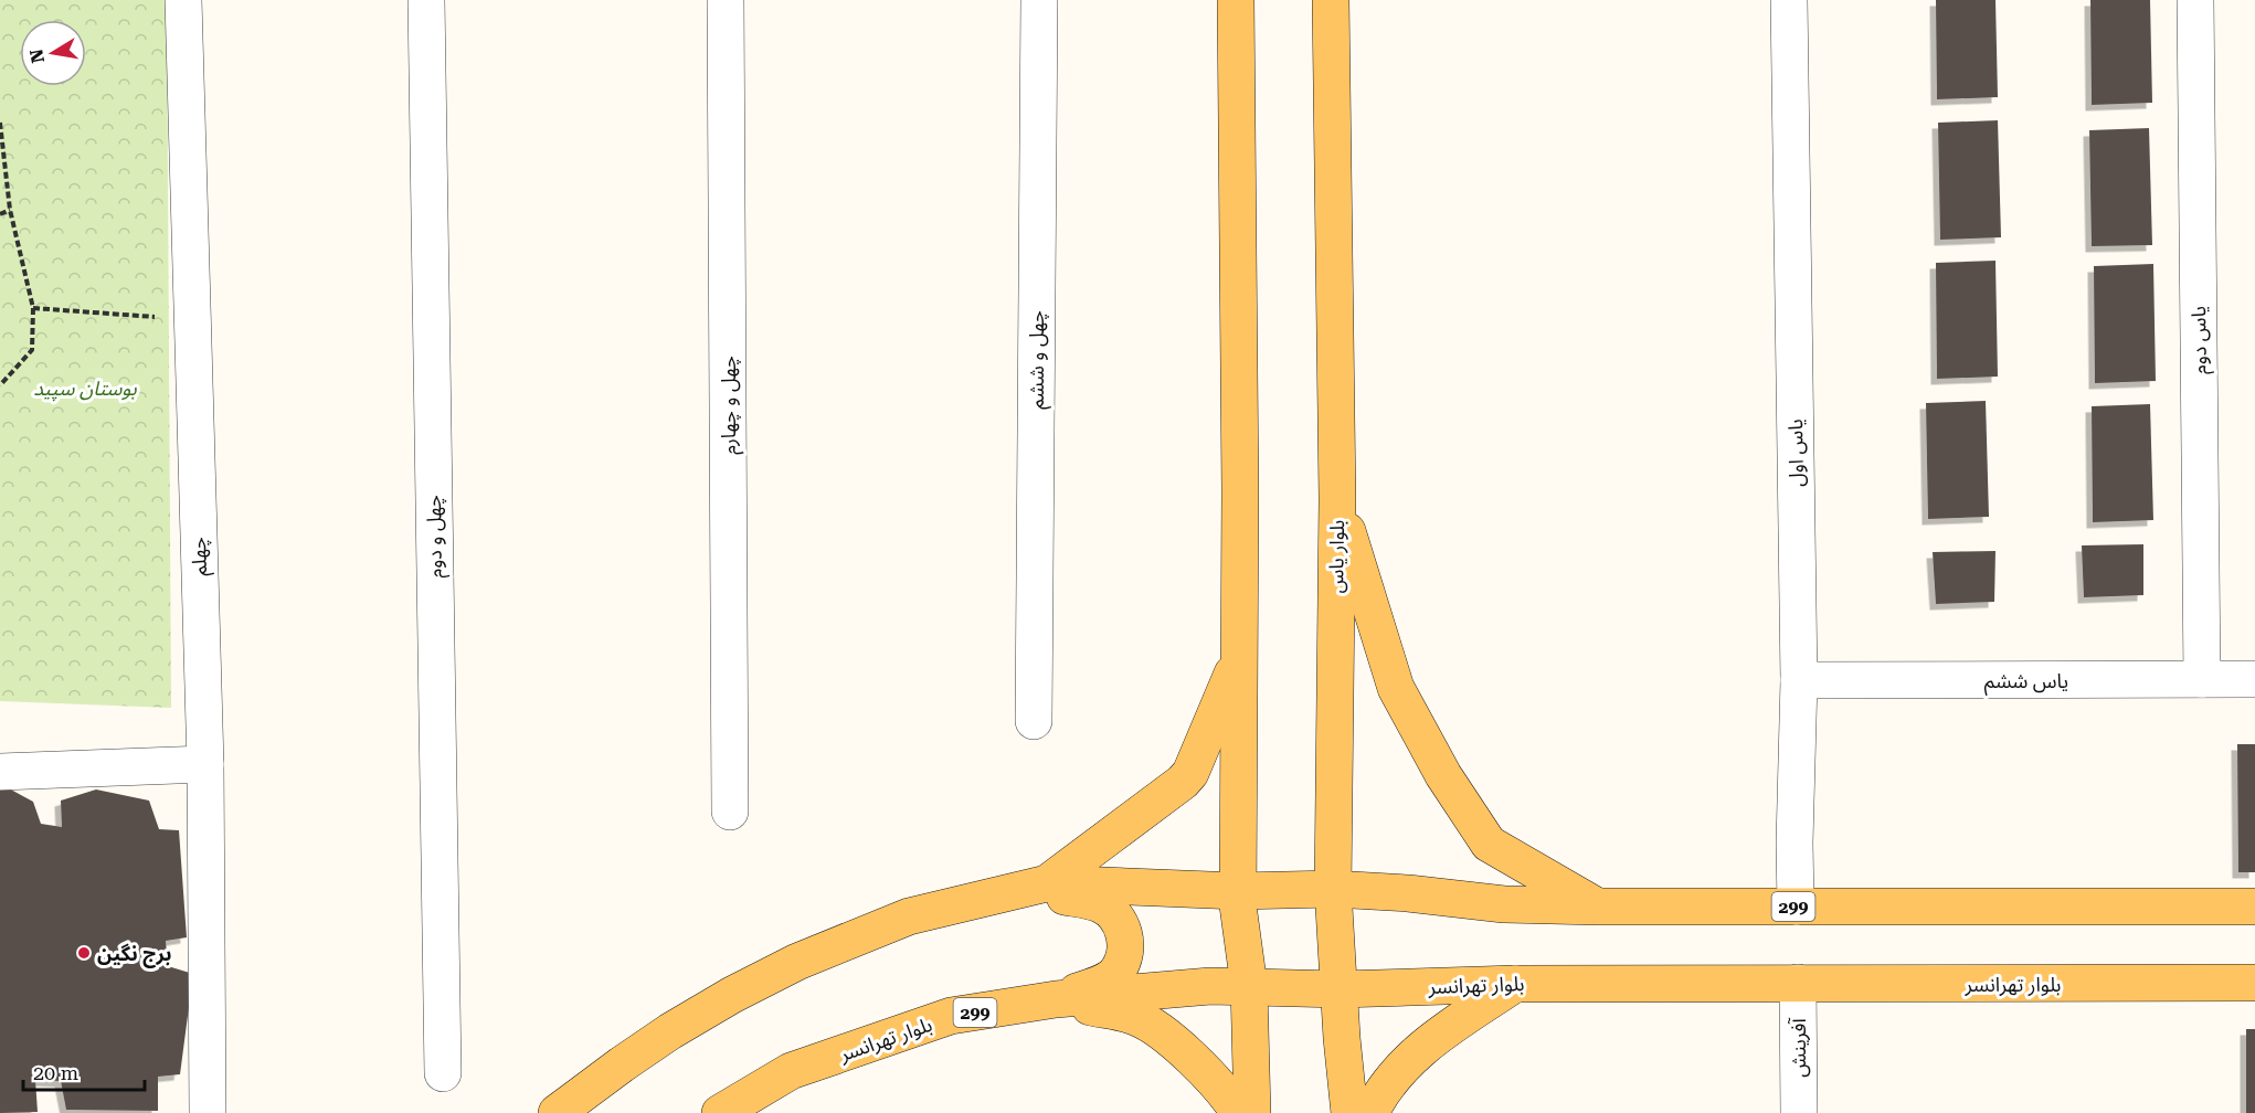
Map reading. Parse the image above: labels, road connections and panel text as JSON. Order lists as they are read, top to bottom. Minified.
{"streets":{"main road":["بلوار یاس","299","بلوار تهرانسر"],"street":["یاس دوم","چهل و ششم","چهل و چهارم","یاس اول","چهل و دوم","چهلم","یاس ششم","آفرینش"]},"crossings":[["یاس دوم","یاس ششم"],["یاس اول","یاس ششم"],["یاس اول","299"],["بلوار یاس","299"],["بلوار یاس","بلوار تهرانسر"],["بلوار تهرانسر","آفرینش"]],"parks":["بوستان سپید"],"places":["برج نگین"],"scale_bar":"20 m","north":"left"}
